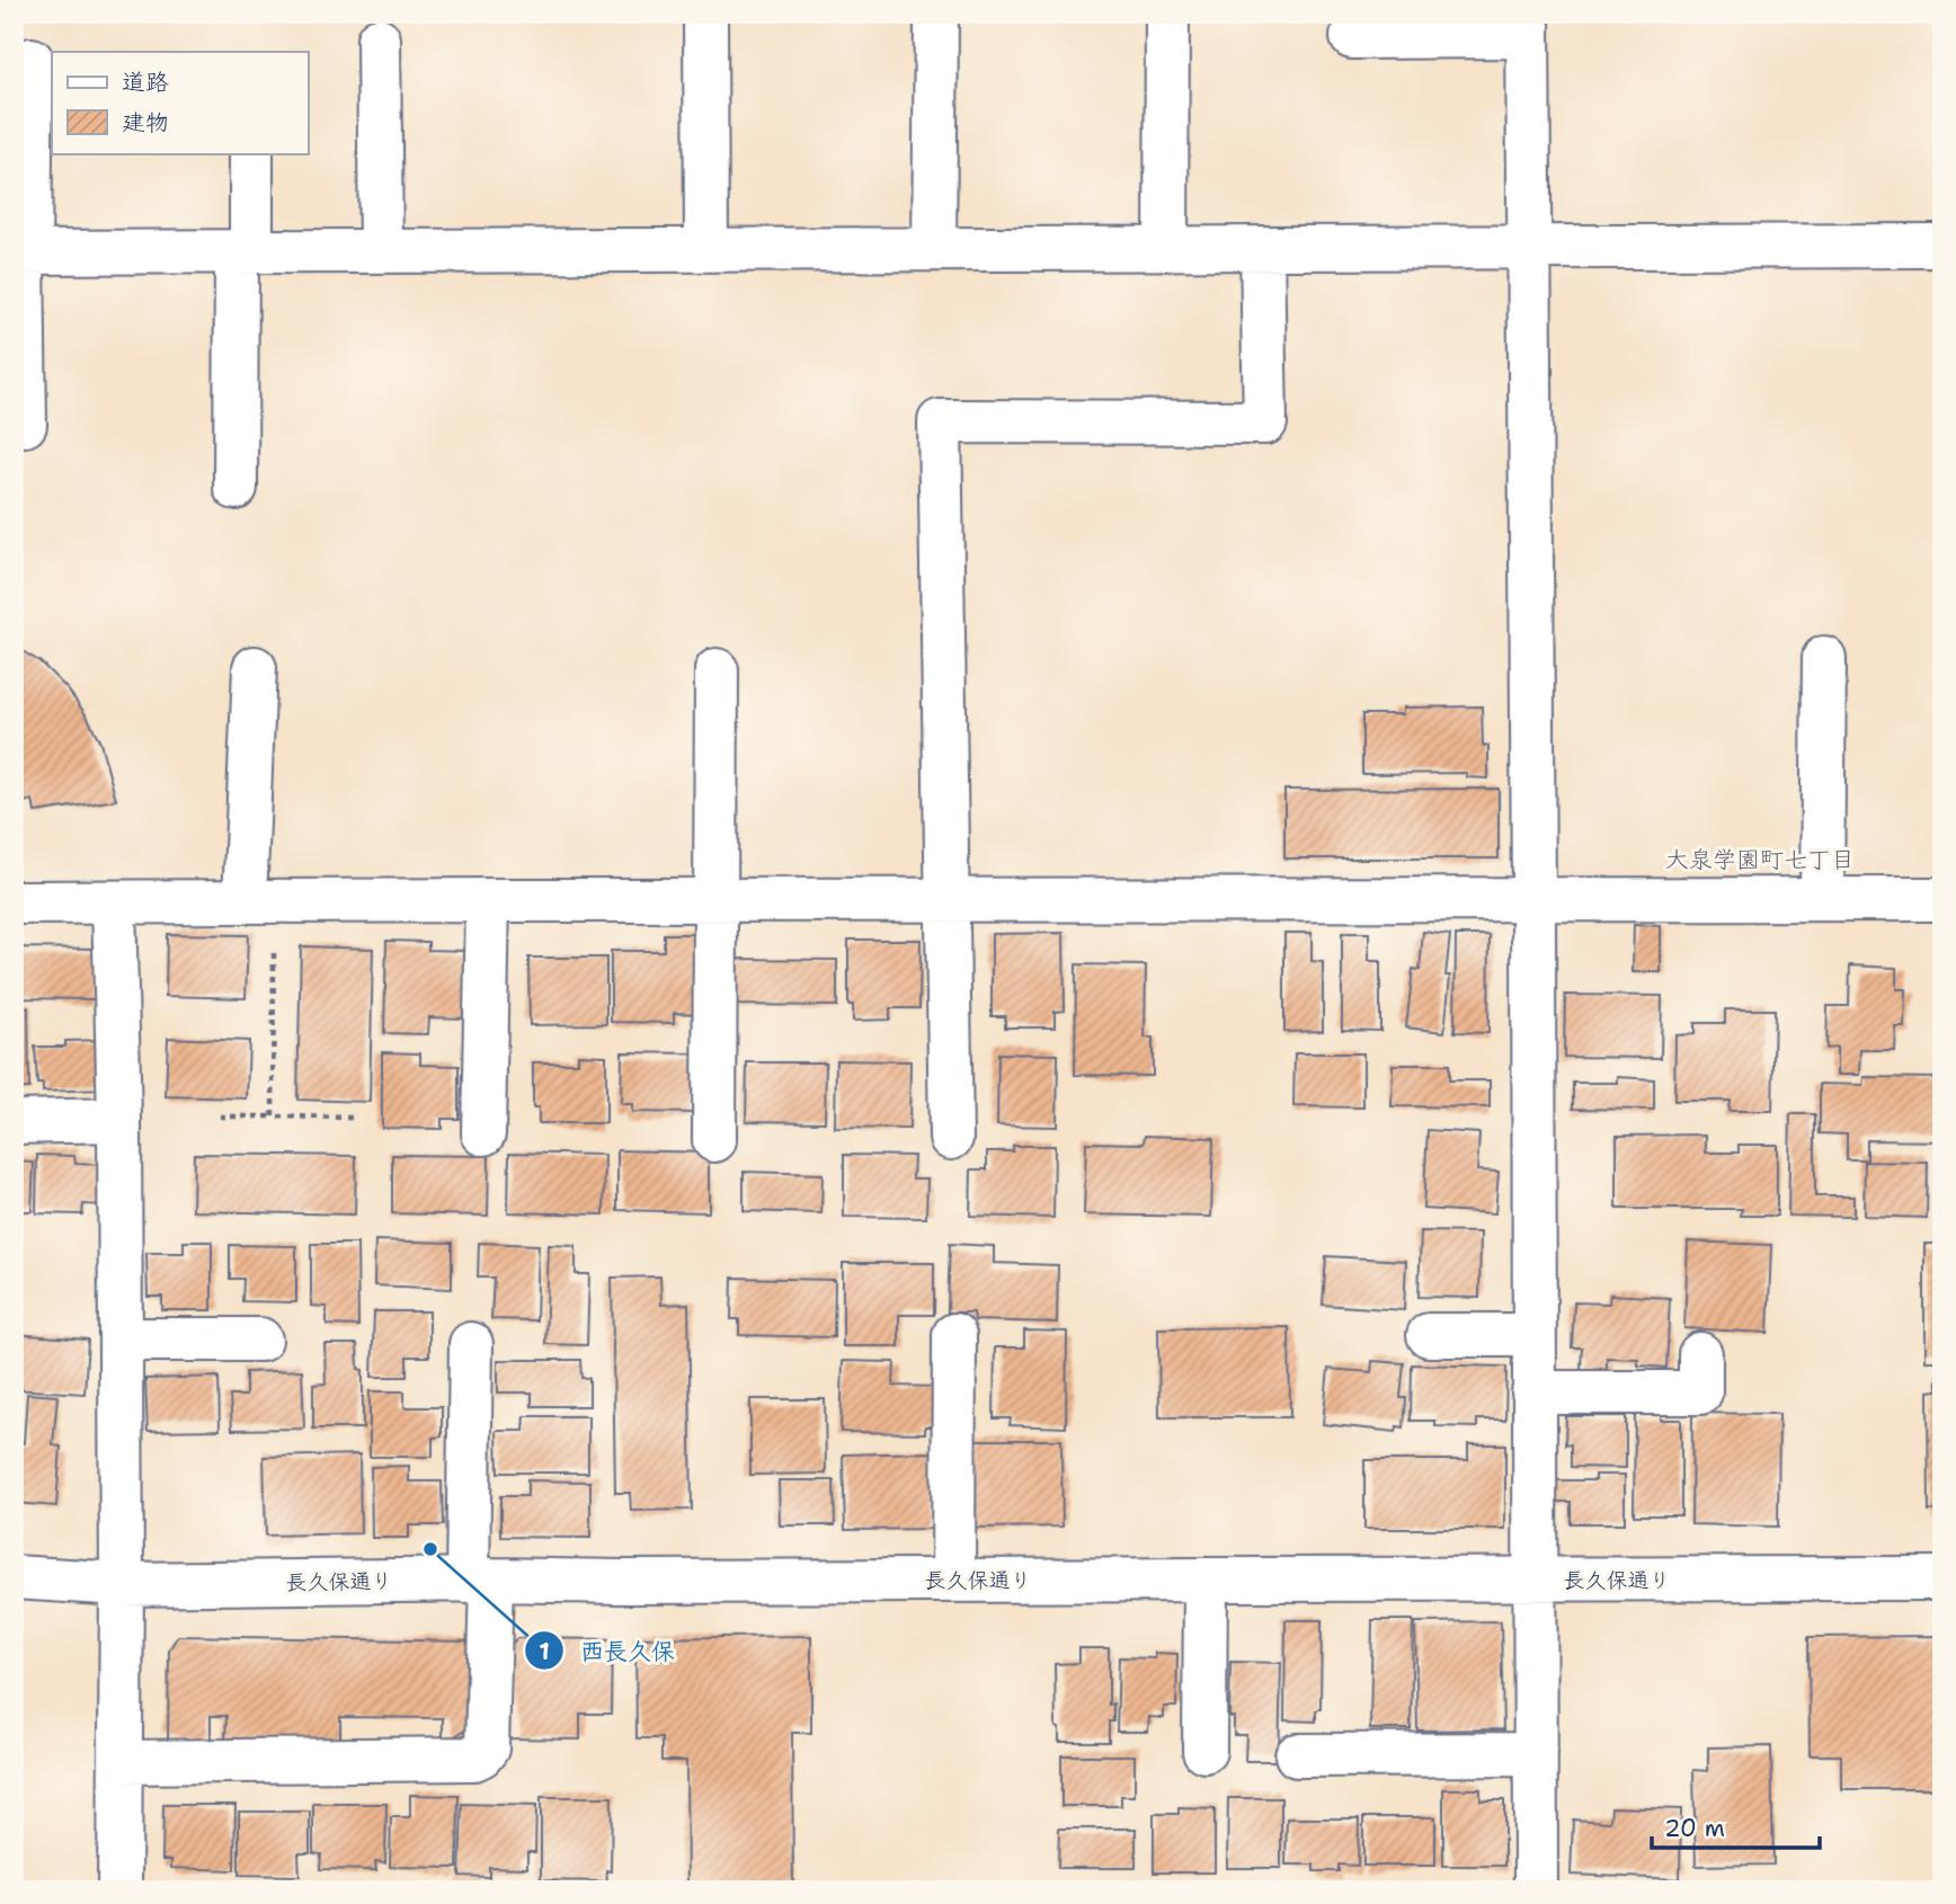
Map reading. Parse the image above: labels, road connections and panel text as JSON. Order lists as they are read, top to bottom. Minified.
{"streets":{"street":["長久保通り"]},"districts":["大泉学園町七丁目"],"places":["西長久保"],"legend":["道路","建物"],"scale_bar":"20 m"}
